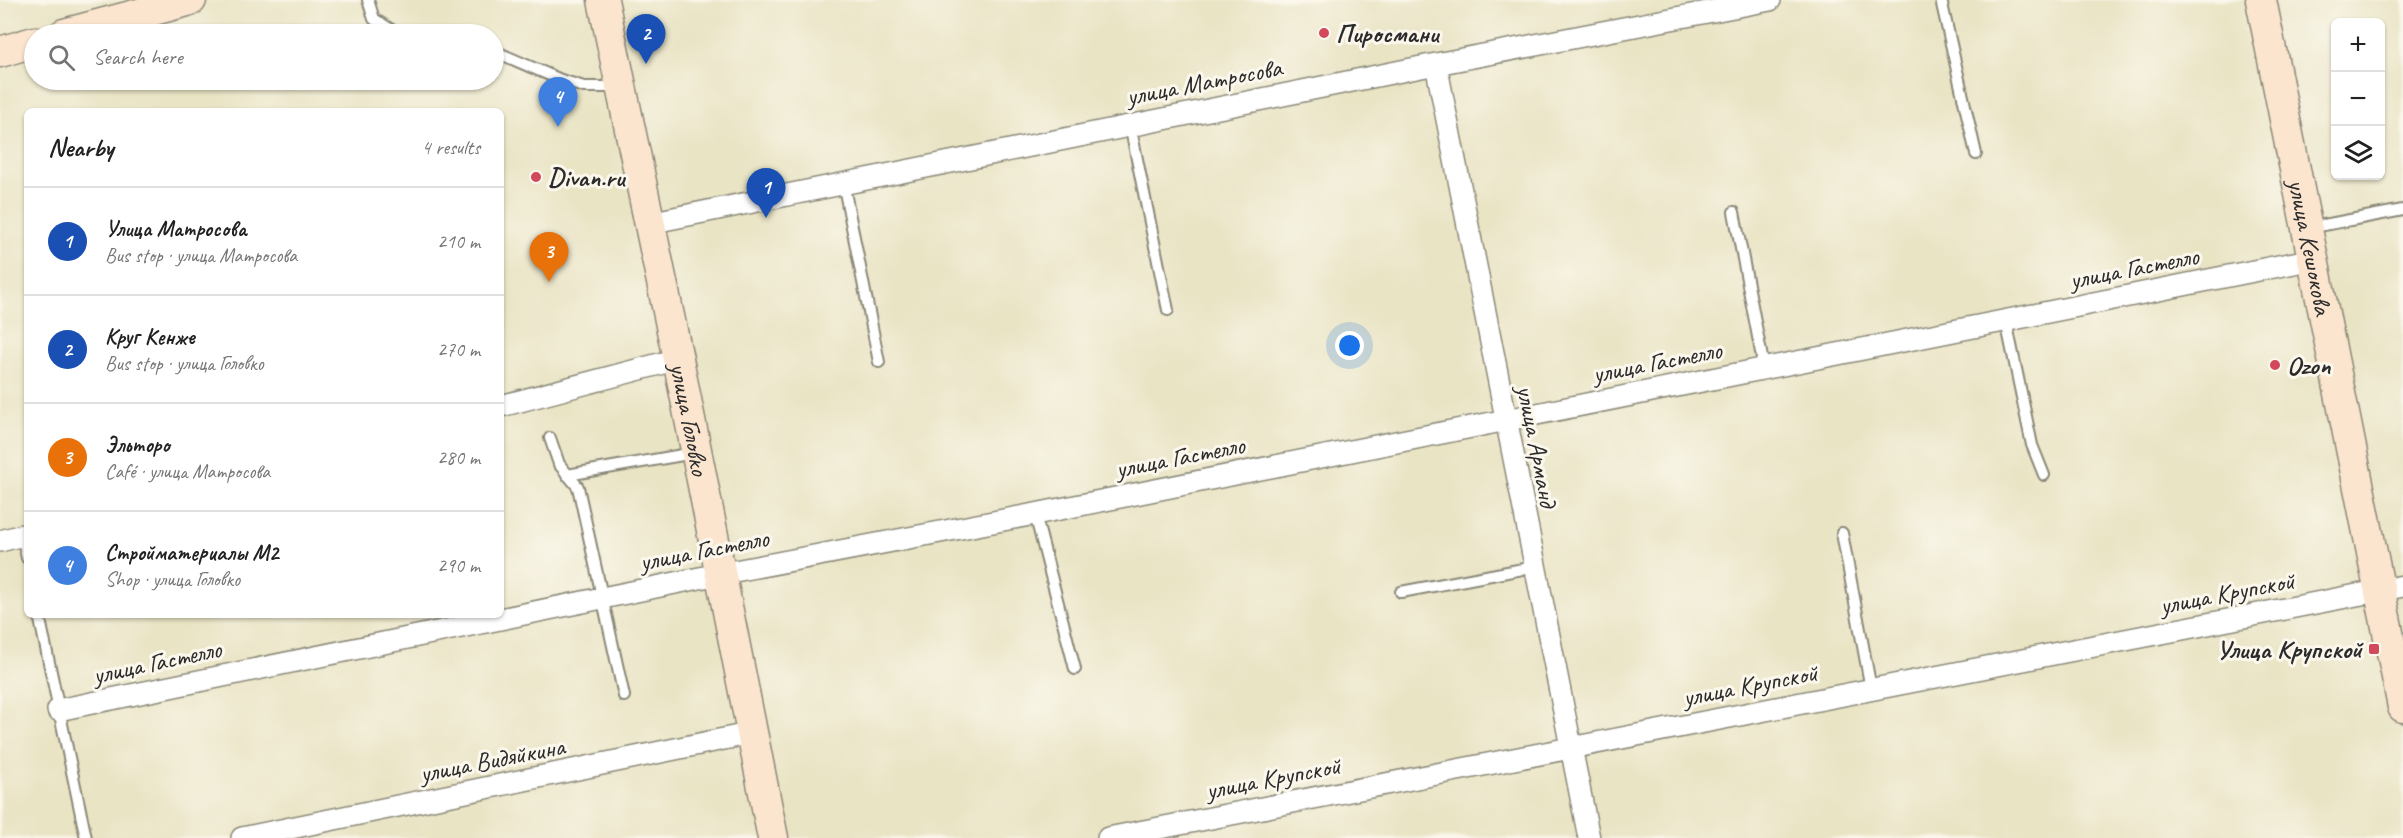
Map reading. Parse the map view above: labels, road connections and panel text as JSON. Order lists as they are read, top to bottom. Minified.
{"streets":{"street":["улица Матросова","улица Кешокова","улица Гастелло","улица Головко","улица Арманд","улица Крупской","улица Видяйкина"]},"crossings":[["улица Матросова","улица Головко"],["улица Матросова","улица Арманд"],["улица Кешокова","улица Гастелло"],["улица Кешокова","улица Крупской"],["улица Гастелло","улица Головко"],["улица Гастелло","улица Арманд"],["улица Головко","улица Видяйкина"],["улица Арманд","улица Крупской"]],"places":{"other":["Пиросмани","Divan.ru","Ozon"],"transit":["Улица Крупской"]},"page":{"pins":["2","4","1","3"],"map_buttons":["+","−"],"search":"Search here","heading":["Nearby","4 results"],"list":[{"mark":"1","name":"Улица Матросова","note":"Bus stop · улица Матросова","value":"210 m"},{"mark":"2","name":"Круг Кенже","note":"Bus stop · улица Головко","value":"270 m"},{"mark":"3","name":"Эльторо","note":"Café · улица Матросова","value":"280 m"},{"mark":"4","name":"Стройматериалы М2","note":"Shop · улица Головко","value":"290 m"}]}}
